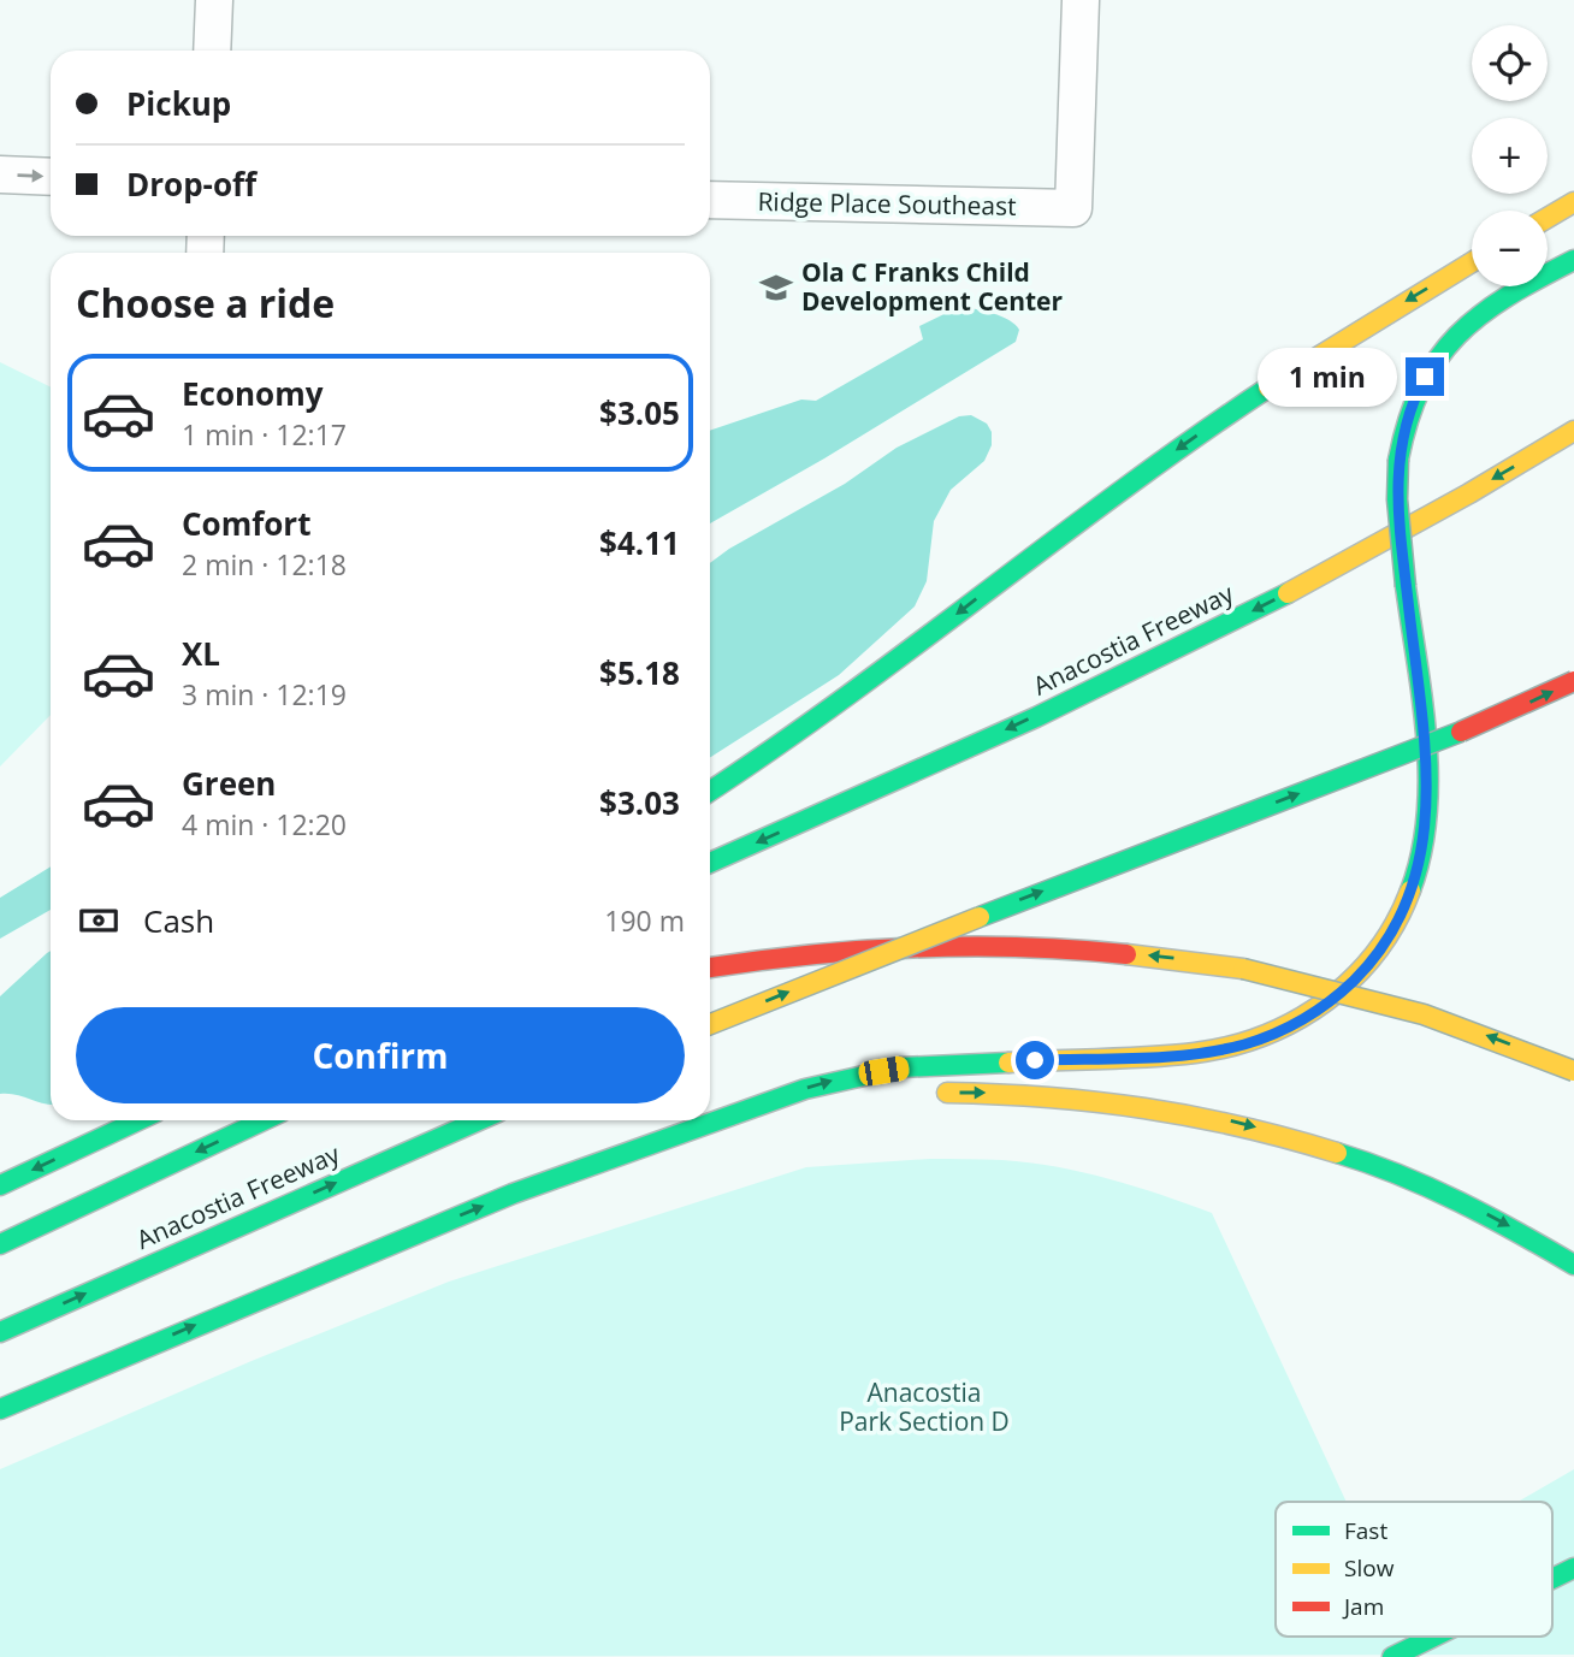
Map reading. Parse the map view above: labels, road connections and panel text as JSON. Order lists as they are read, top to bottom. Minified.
{"streets":{"main road":["Anacostia Freeway"],"street":["Ridge Place Southeast"]},"parks":["Anacostia Park Section D"],"places":{"school or university":["Ola C Franks Child Development Center"]},"legend":["Fast","Slow","Jam"],"page":{"map_buttons":["+","−"],"banner":["Pickup","Drop-off"],"heading":"Choose a ride","bubble":"1 min","list":[{"name":"Economy","note":"1 min · 12:17","value":"$3.05"},{"name":"Comfort","note":"2 min · 12:18","value":"$4.11"},{"name":"XL","note":"3 min · 12:19","value":"$5.18"},{"name":"Green","note":"4 min · 12:20","value":"$3.03"}],"pay":["Cash","190 m"],"buttons":"Confirm"}}
